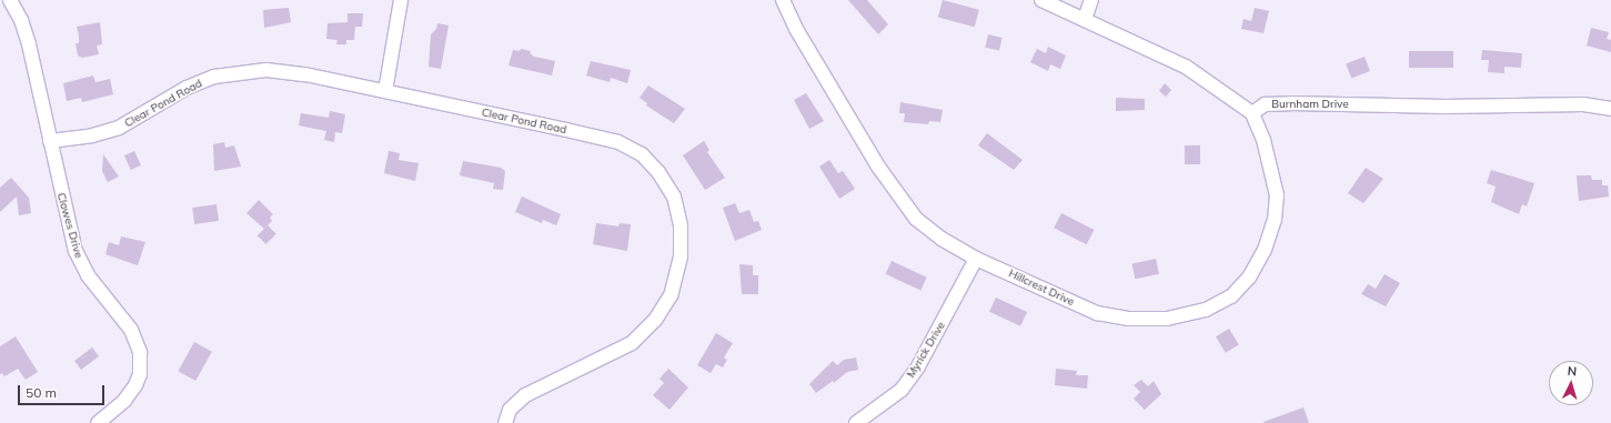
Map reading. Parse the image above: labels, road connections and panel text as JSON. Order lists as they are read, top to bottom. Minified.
{"streets":{"street":["Clear Pond Road","Burnham Drive","Clowes Drive","Hillcrest Drive","Myrick Drive"]},"crossings":[["Clear Pond Road","Clowes Drive"],["Burnham Drive","Hillcrest Drive"],["Hillcrest Drive","Myrick Drive"]],"scale_bar":"50 m","north":"top"}
